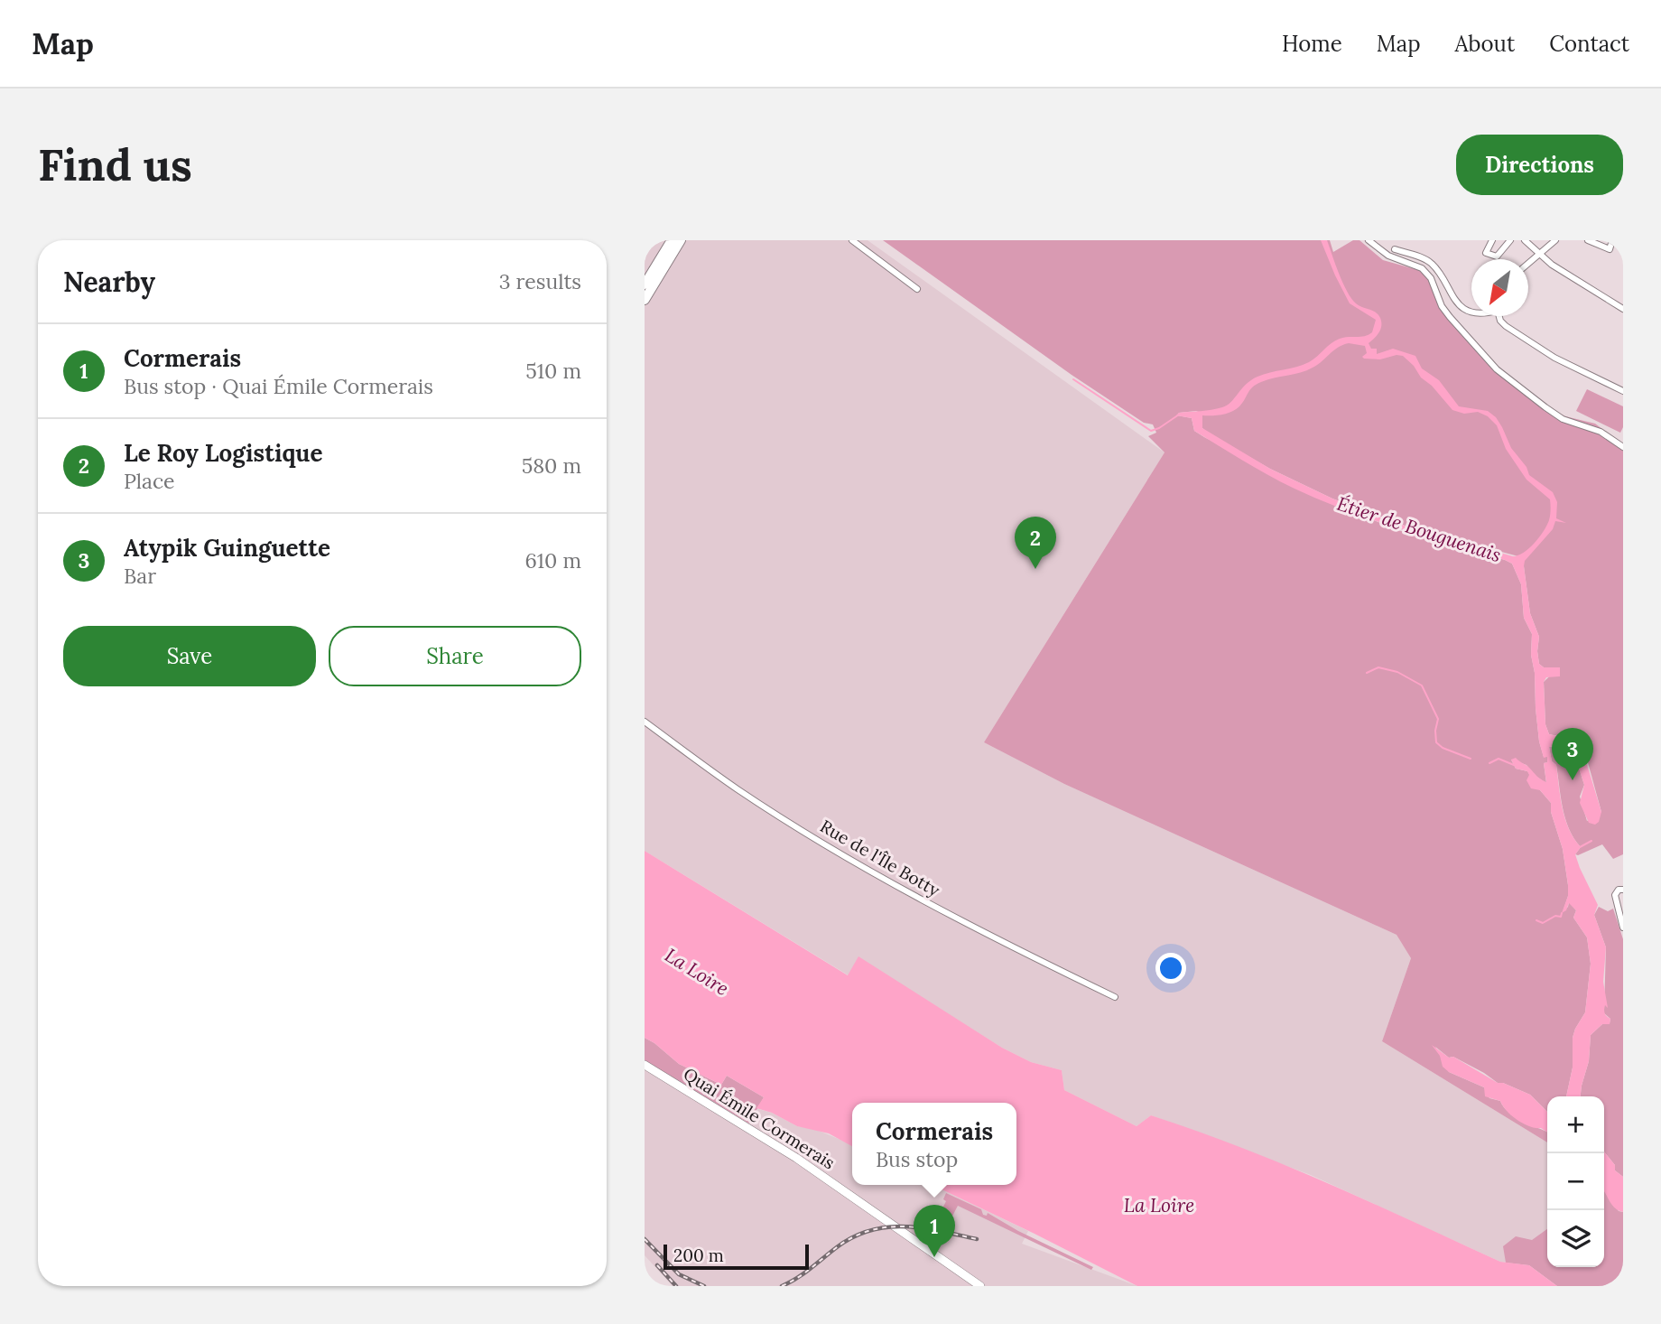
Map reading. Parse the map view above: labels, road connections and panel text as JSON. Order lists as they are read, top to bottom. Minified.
{"streets":{"main road":["Quai Émile Cormerais"],"street":["Rue de l'Île Botty"]},"water":["Étier de Bouguenais","La Loire"],"scale_bar":"200 m","north":"bottom left","page":{"header":"Map","nav":["Home","Map","About","Contact"],"buttons":["Directions",["Save","Share"]],"title":"Find us","heading":["Nearby","3 results"],"list":[{"mark":"1","name":"Cormerais","note":"Bus stop · Quai Émile Cormerais","value":"510 m"},{"mark":"2","name":"Le Roy Logistique","note":"Place","value":"580 m"},{"mark":"3","name":"Atypik Guinguette","note":"Bar","value":"610 m"}],"pins":["2","3","1"],"map_buttons":["+","−"],"popup":["Cormerais","Bus stop"],"scale":"200 m"}}
